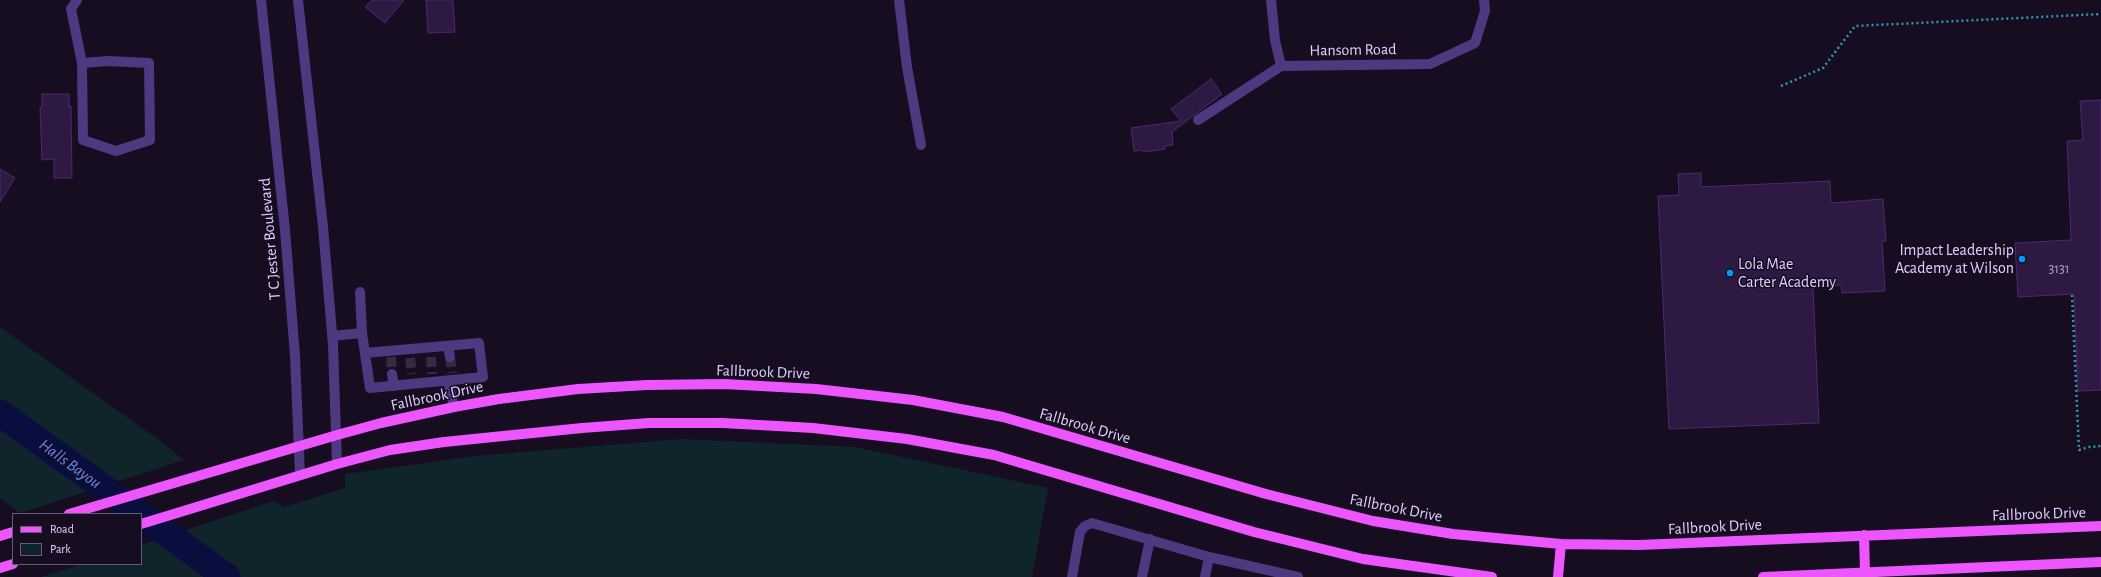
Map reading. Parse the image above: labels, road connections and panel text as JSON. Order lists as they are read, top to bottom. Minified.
{"streets":{"main road":["Fallbrook Drive"],"street":["Hansom Road","T C Jester Boulevard"]},"crossings":[["T C Jester Boulevard","Fallbrook Drive"]],"water":["Halls Bayou"],"places":["Impact Leadership Academy at Wilson","Lola Mae Carter Academy"],"house_numbers":["3131"],"legend":["Road","Park"]}
